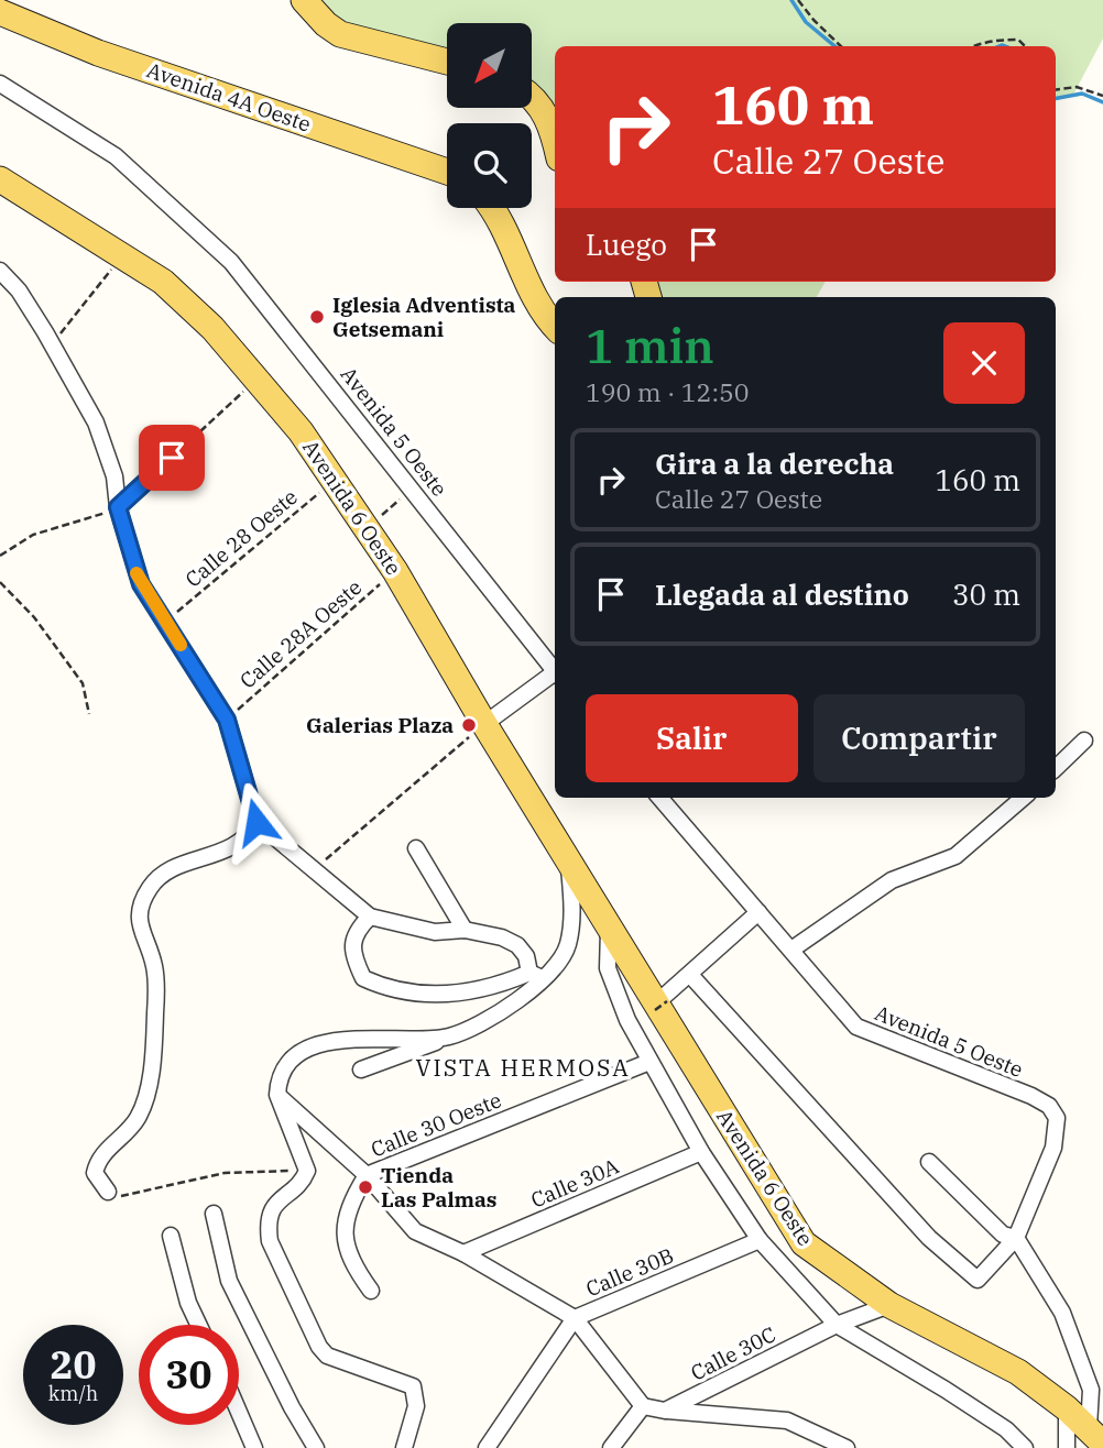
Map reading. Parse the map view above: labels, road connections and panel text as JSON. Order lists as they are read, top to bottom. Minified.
{"streets":{"main road":["Avenida 4A Oeste","Avenida 6 Oeste"],"street":["Avenida 5 Oeste","Calle 30 Oeste","Calle 30A","Calle 30B","Calle 30C"],"path":["Calle 28 Oeste","Calle 28A Oeste"]},"crossings":[["Avenida 6 Oeste","Calle 28 Oeste"],["Avenida 6 Oeste","Calle 28A Oeste"],["Avenida 6 Oeste","Calle 30 Oeste"],["Avenida 6 Oeste","Calle 30A"],["Avenida 6 Oeste","Calle 30B"],["Avenida 6 Oeste","Calle 30C"]],"districts":["VISTA HERMOSA"],"places":["Iglesia Adventista Getsemani","Galerias Plaza","Tienda Las Palmas"],"north":"bottom left","page":{"turn":["160 m","Calle 27 Oeste"],"then":"Luego","heading":["1 min","190 m · 12:50"],"list":[{"name":"Gira a la derecha","note":"Calle 27 Oeste","value":"160 m"},{"name":"Llegada al destino","value":"30 m"}],"buttons":["Salir","Compartir"],"speed":"20 km/h","limit":"30"}}
